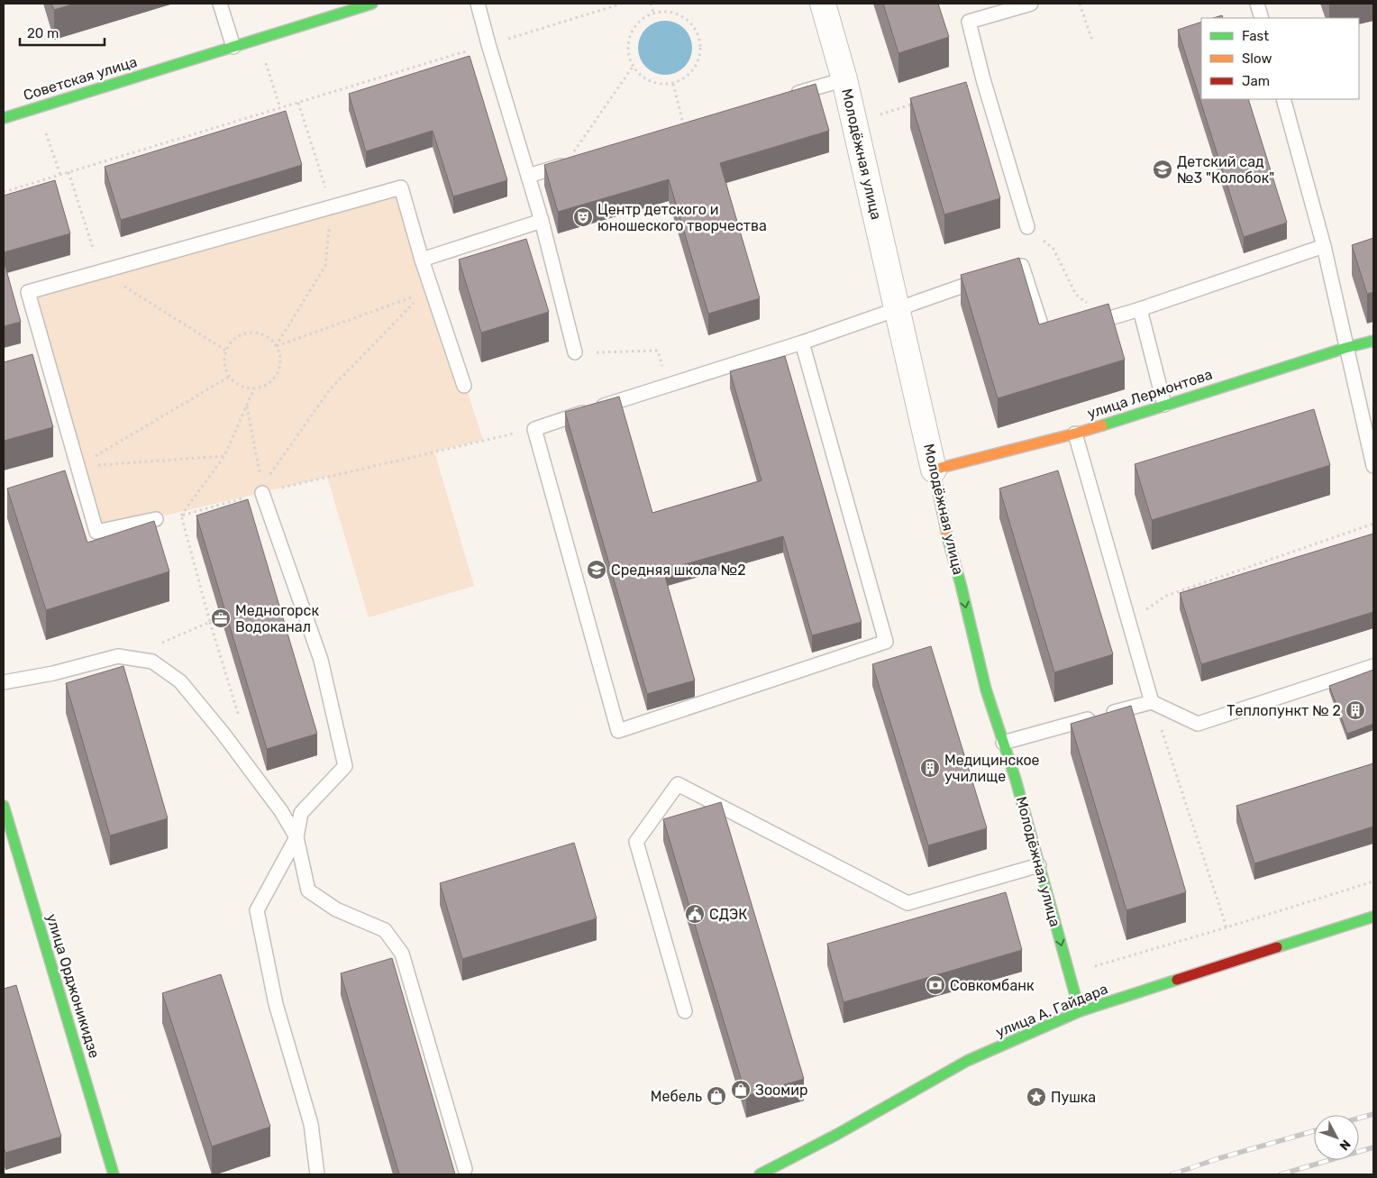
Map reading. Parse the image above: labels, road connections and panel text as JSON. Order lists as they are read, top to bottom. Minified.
{"streets":{"street":["Советская улица","Молодёжная улица","улица Лермонтова","улица Орджоникидзе","улица А. Гайдара"]},"crossings":[["Молодёжная улица","улица Лермонтова"],["Молодёжная улица","улица А. Гайдара"]],"one_way":["Молодёжная улица"],"places":{"school or university":["Детский сад №3 \"Колобок\"","Средняя школа №2"],"theatre":["Центр детского и юношеского творчества"],"office":["Медногорск Водоканал"],"building":["Теплопункт № 2","Медицинское училище"],"public building":["СДЭК"],"bank":["Совкомбанк"],"shop":["Зоомир","Мебель"],"place":["Пушка"]},"legend":["Fast","Slow","Jam"],"scale_bar":"20 m","north":"bottom right"}
